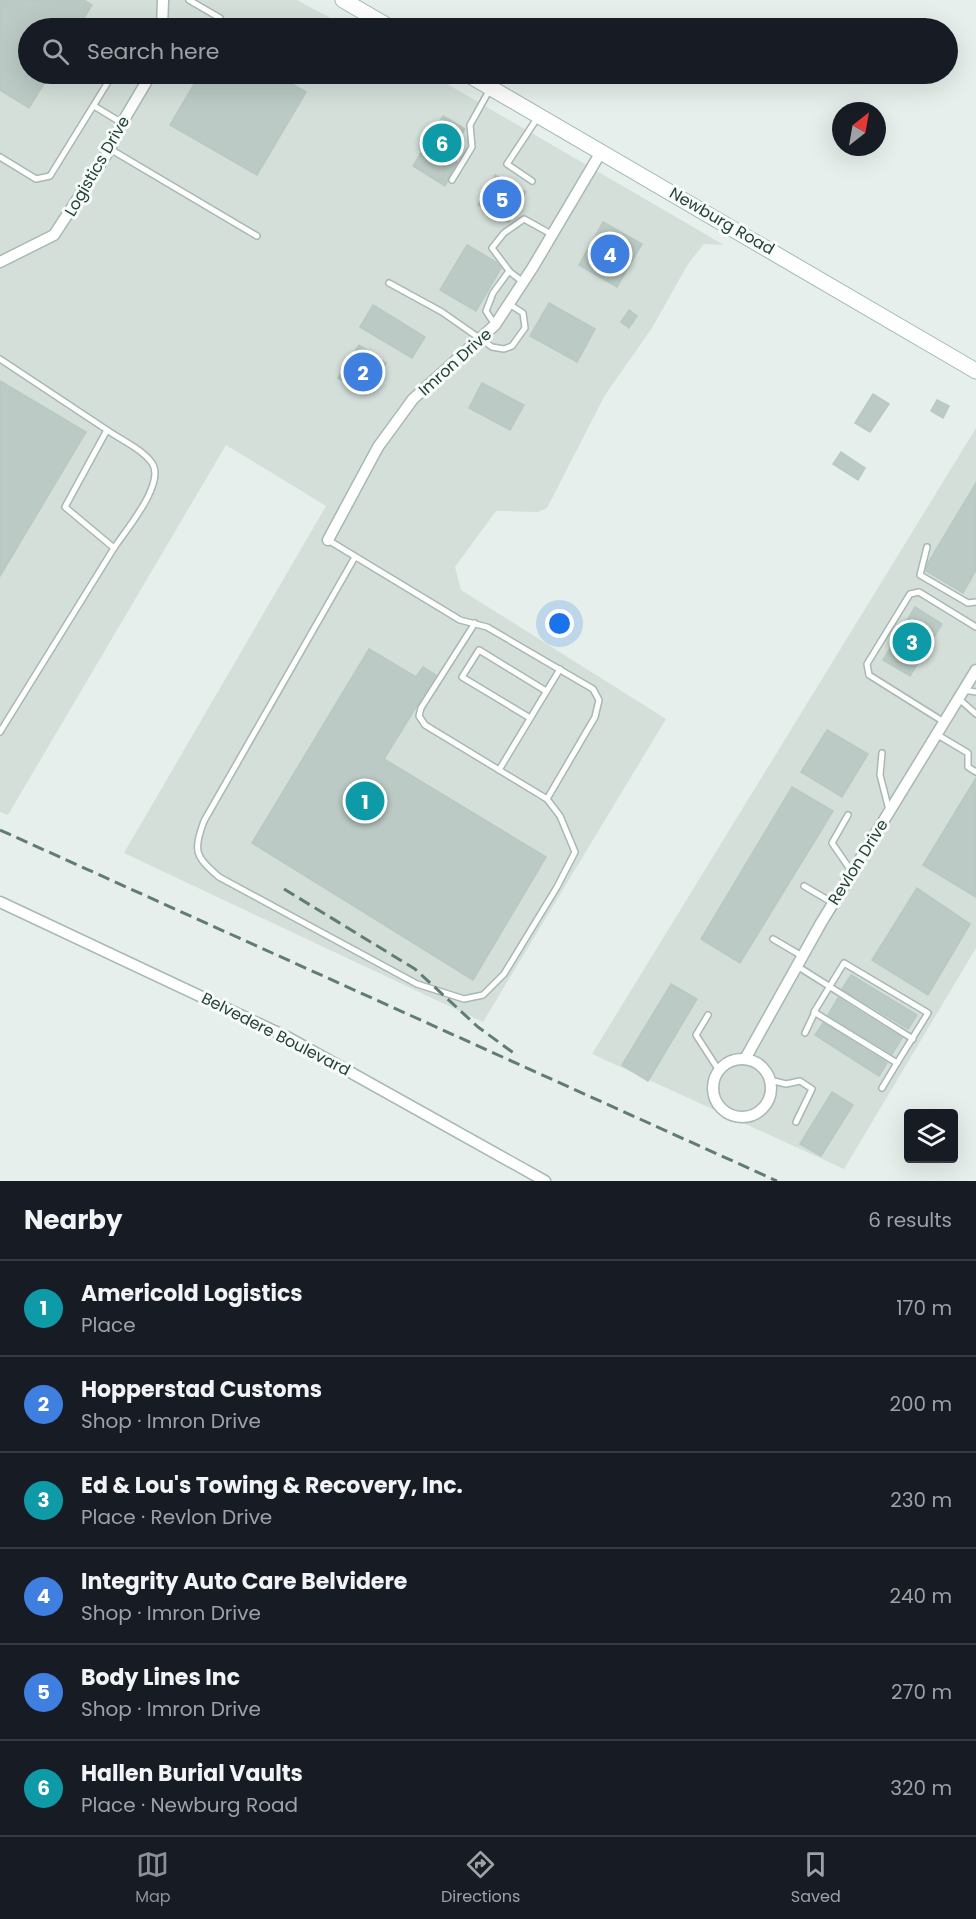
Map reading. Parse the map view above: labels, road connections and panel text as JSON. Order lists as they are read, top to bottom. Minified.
{"streets":{"main road":["Newburg Road"],"street":["Logistics Drive","Imron Drive","Revlon Drive","Belvedere Boulevard"]},"crossings":[["Newburg Road","Imron Drive"]],"north":"top right","page":{"search":"Search here","pins":["6","5","4","2","3","1"],"heading":["Nearby","6 results"],"list":[{"mark":"1","name":"Americold Logistics","note":"Place","value":"170 m"},{"mark":"2","name":"Hopperstad Customs","note":"Shop · Imron Drive","value":"200 m"},{"mark":"3","name":"Ed & Lou's Towing & Recovery, Inc.","note":"Place · Revlon Drive","value":"230 m"},{"mark":"4","name":"Integrity Auto Care Belvidere","note":"Shop · Imron Drive","value":"240 m"},{"mark":"5","name":"Body Lines Inc","note":"Shop · Imron Drive","value":"270 m"},{"mark":"6","name":"Hallen Burial Vaults","note":"Place · Newburg Road","value":"320 m"}],"nav":["Map","Directions","Saved"]}}
